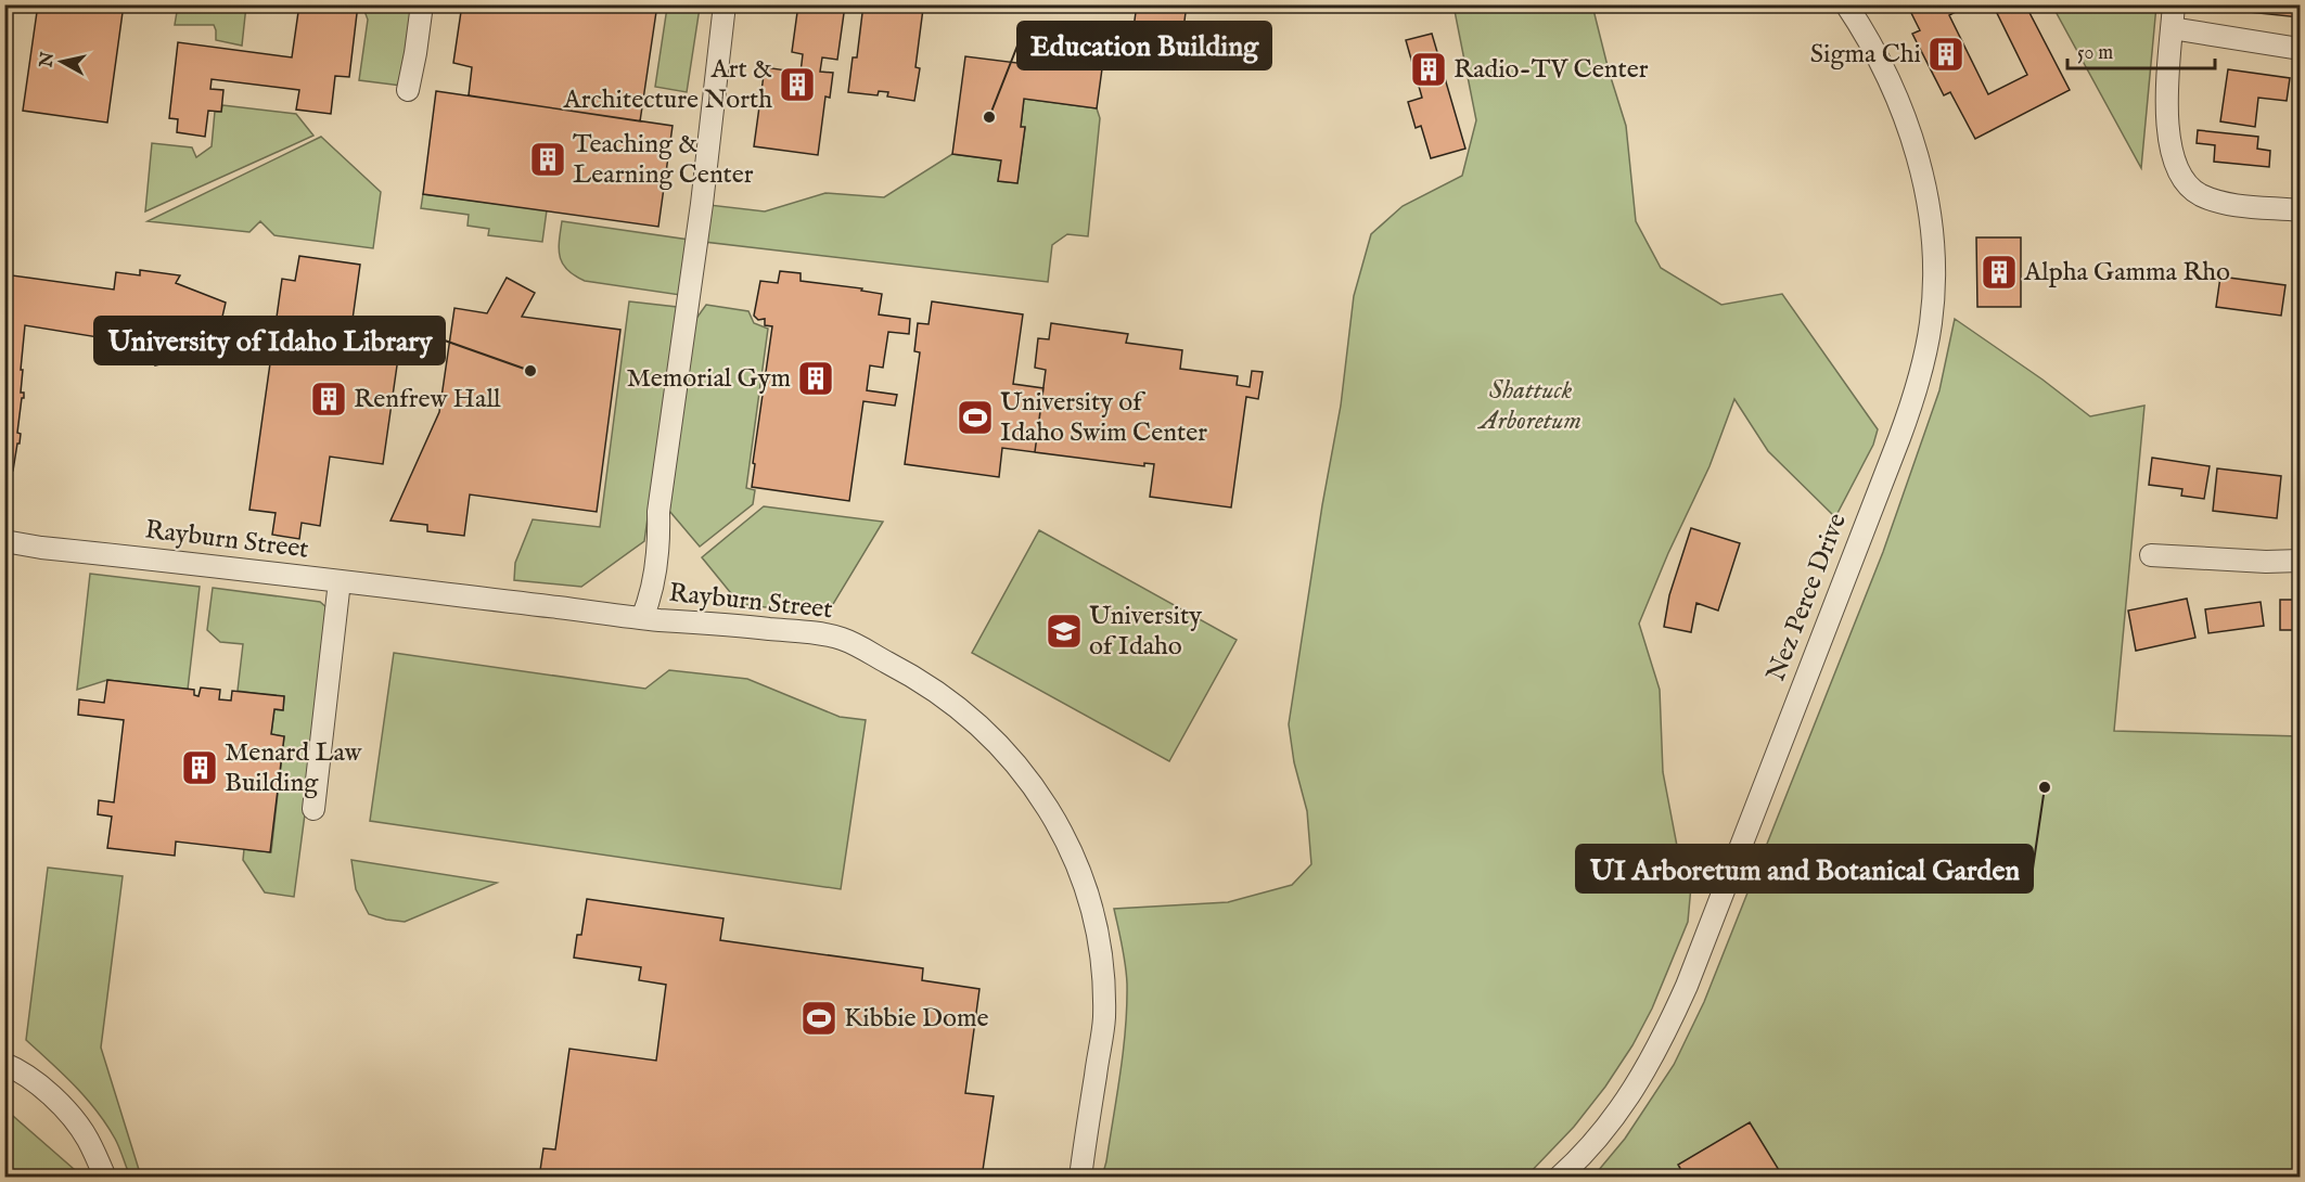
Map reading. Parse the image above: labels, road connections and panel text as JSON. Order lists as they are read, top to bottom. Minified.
{"streets":{"street":["Rayburn Street","Nez Perce Drive"]},"parks":["Shattuck Arboretum"],"places":{"building":["Sigma Chi","Radio-TV Center","Art & Architecture North","Teaching & Learning Center","Alpha Gamma Rho","Memorial Gym","Renfrew Hall","Menard Law Building"],"other":["Education Building","University of Idaho Library","UI Arboretum and Botanical Garden"],"sports":["University of Idaho Swim Center","Kibbie Dome"],"school or university":["University of Idaho"]},"scale_bar":"50 m","north":"left"}
